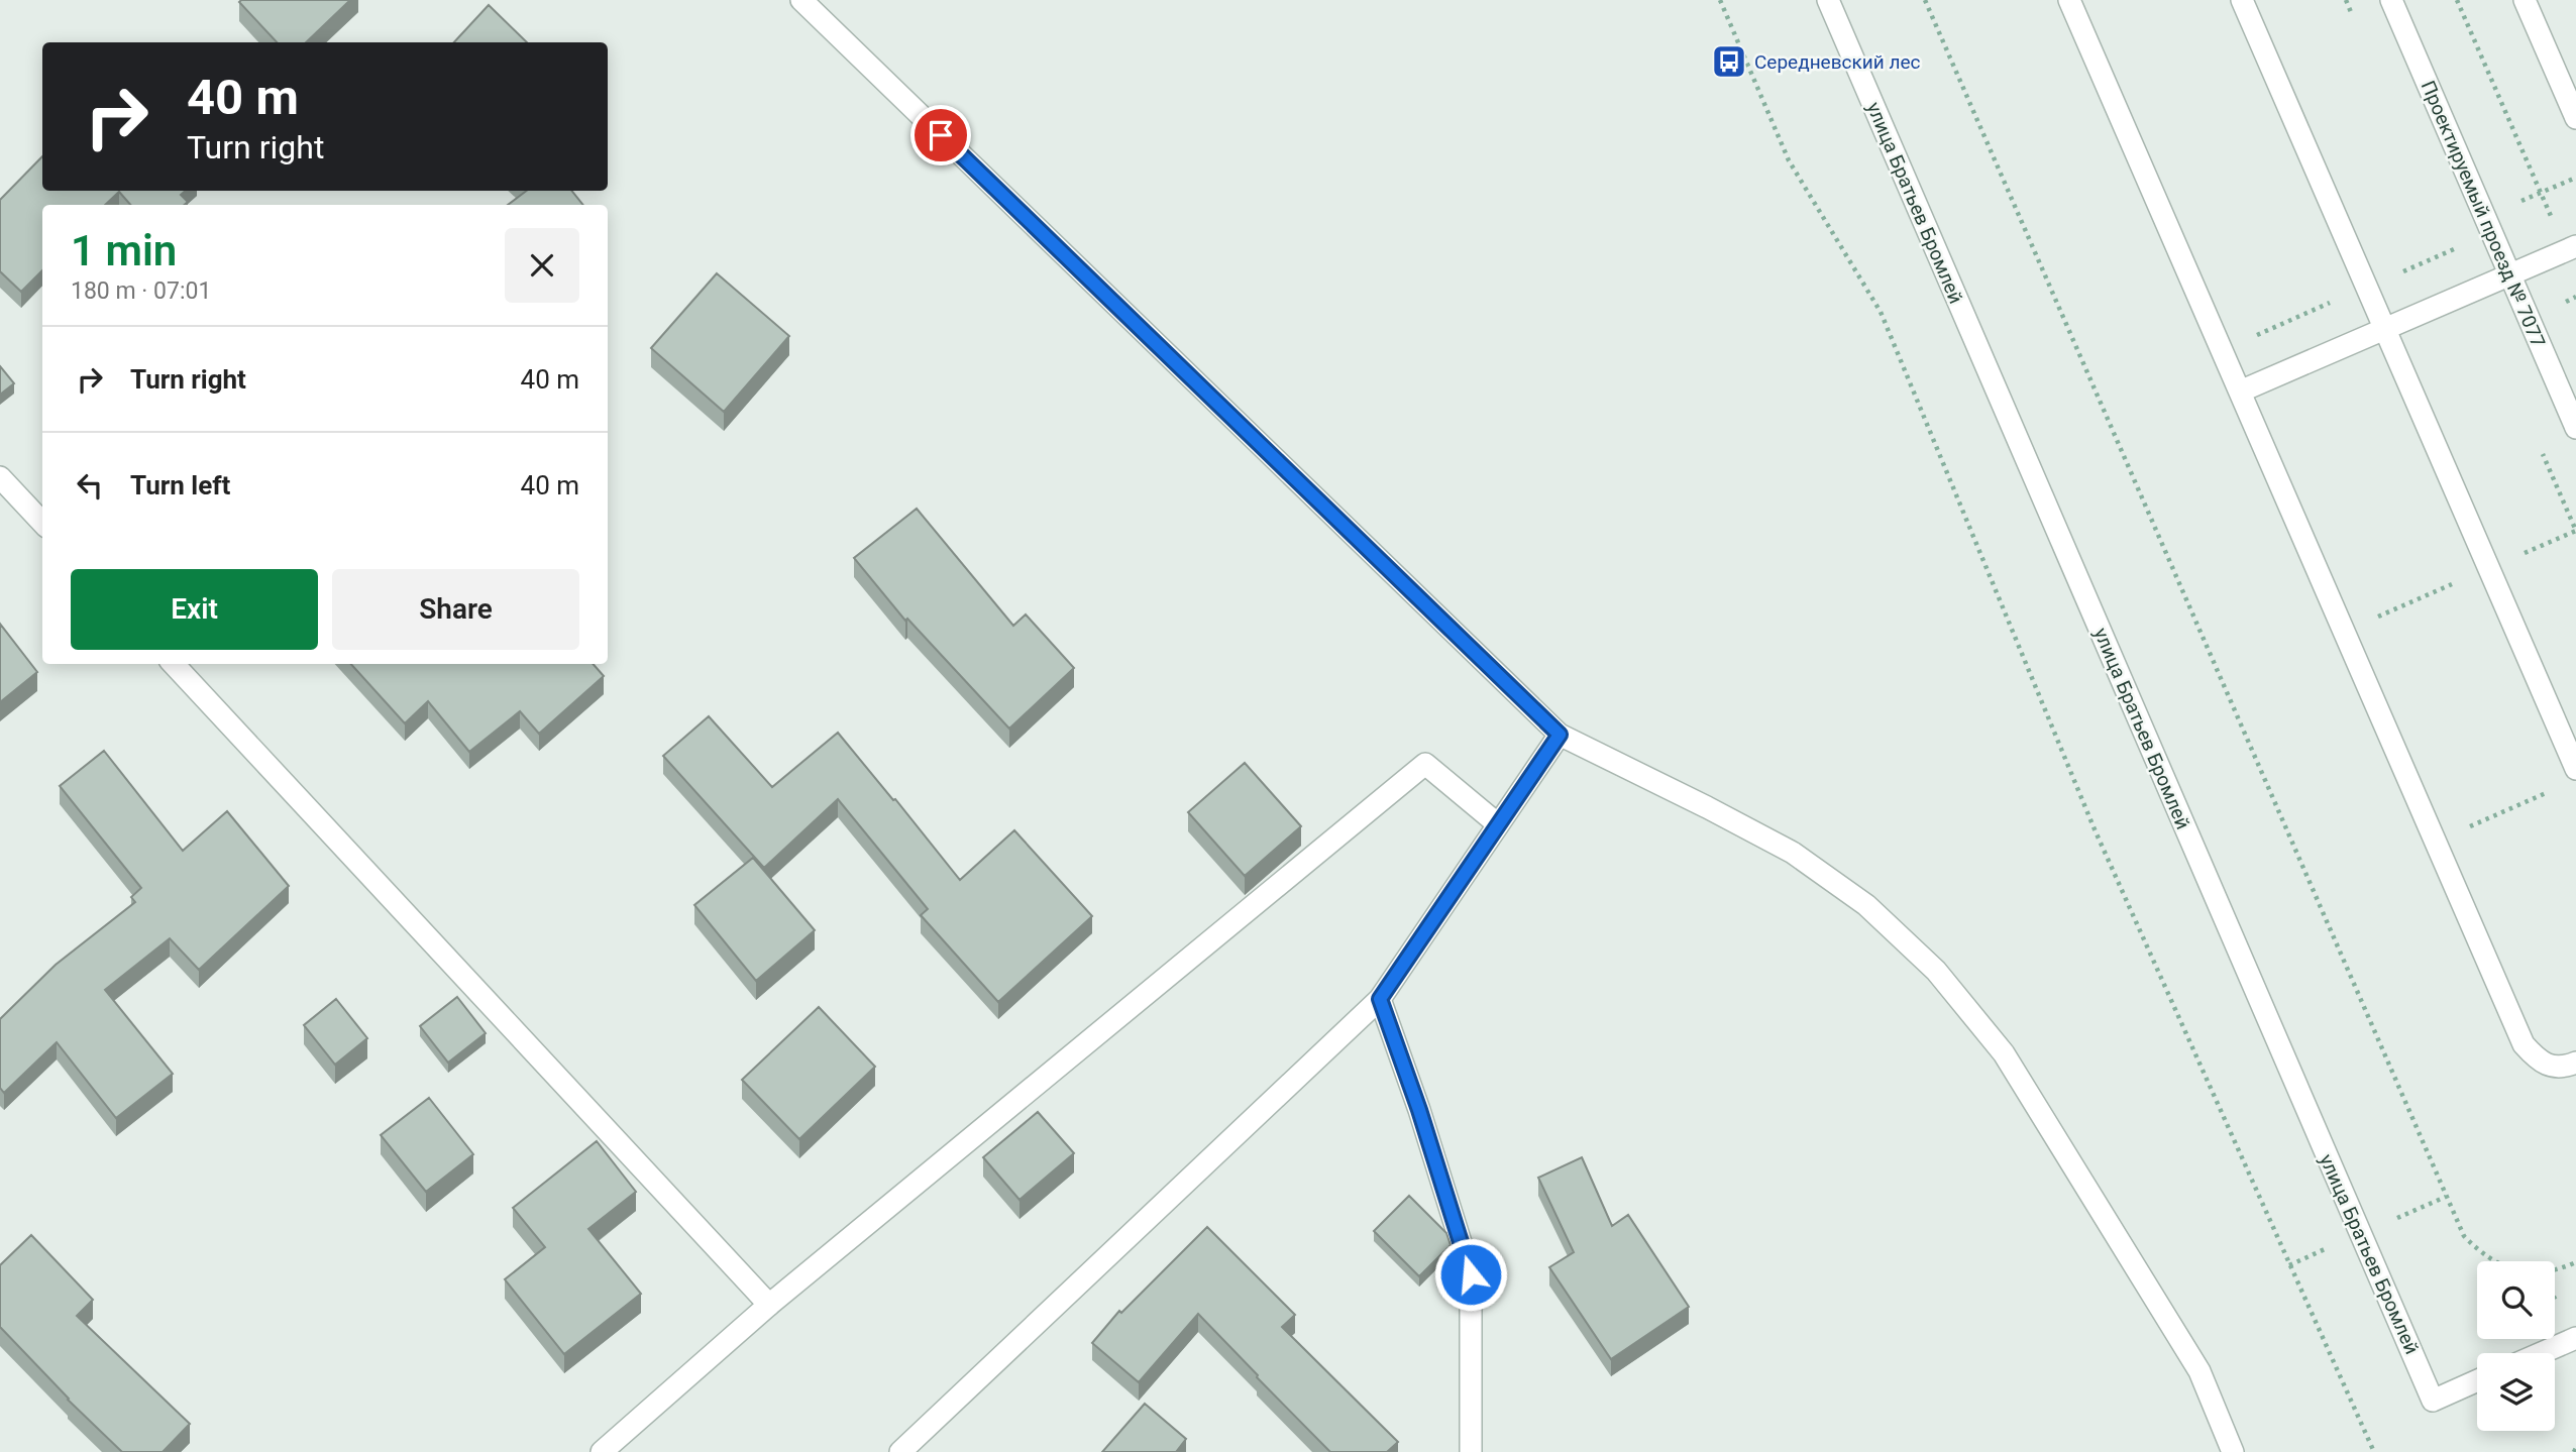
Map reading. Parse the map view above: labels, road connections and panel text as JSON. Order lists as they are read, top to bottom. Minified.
{"streets":{"street":["улица Братьев Бромлей","Проектируемый проезд № 7077"]},"places":{"bus stop":["Середневский лес"]},"page":{"turn":["40 m","Turn right"],"heading":["1 min","180 m · 07:01"],"list":[{"name":"Turn right","value":"40 m"},{"name":"Turn left","value":"40 m"}],"buttons":["Exit","Share"]}}
